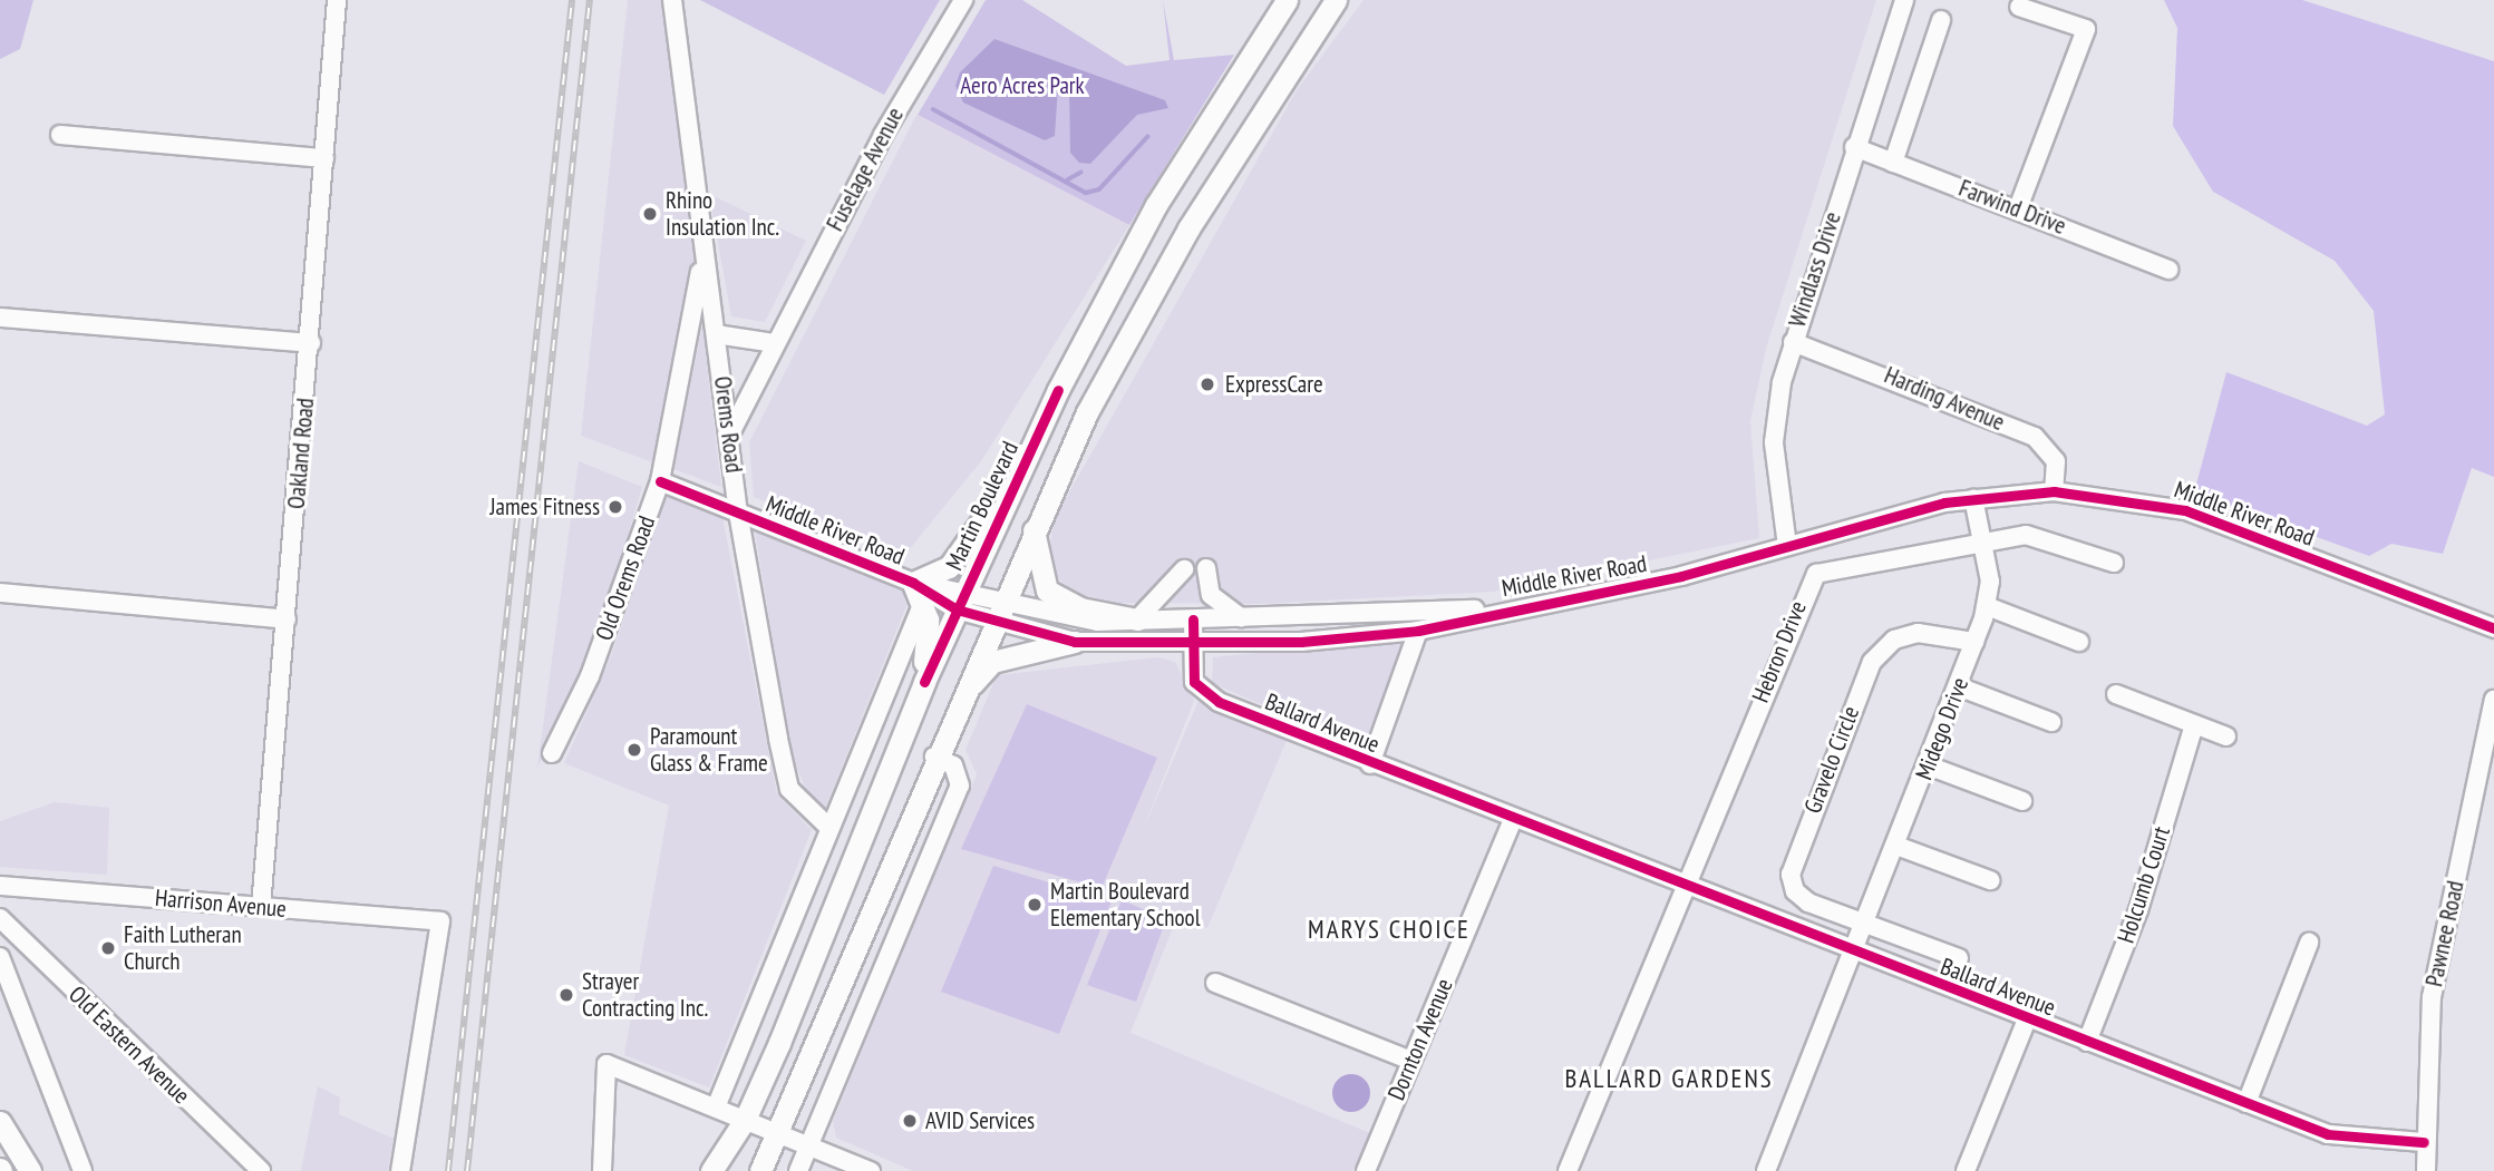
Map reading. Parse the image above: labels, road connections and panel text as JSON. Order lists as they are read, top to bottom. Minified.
{"streets":{"main road":["Martin Boulevard"],"street":["Fuselage Avenue","Farwind Drive","Windlass Drive","Harding Avenue","Orems Road","Oakland Road","Middle River Road","Old Orems Road","Hebron Drive","Ballard Avenue","Midego Drive","Gravelo Circle","Holcumb Court","Harrison Avenue","Pawnee Road","Dornton Avenue","Old Eastern Avenue"]},"crossings":[["Fuselage Avenue","Orems Road"],["Farwind Drive","Windlass Drive"],["Windlass Drive","Harding Avenue"],["Windlass Drive","Middle River Road"],["Harding Avenue","Middle River Road"],["Orems Road","Middle River Road"],["Orems Road","Old Orems Road"],["Oakland Road","Harrison Avenue"],["Martin Boulevard","Middle River Road"],["Middle River Road","Old Orems Road"],["Middle River Road","Ballard Avenue"],["Middle River Road","Midego Drive"],["Hebron Drive","Ballard Avenue"],["Hebron Drive","Midego Drive"],["Ballard Avenue","Midego Drive"],["Ballard Avenue","Holcumb Court"],["Ballard Avenue","Pawnee Road"],["Ballard Avenue","Dornton Avenue"],["Midego Drive","Gravelo Circle"]],"districts":["MARYS CHOICE","BALLARD GARDENS"],"parks":["Aero Acres Park"],"places":["Rhino Insulation Inc.","ExpressCare","James Fitness","Paramount Glass & Frame","Martin Boulevard Elementary School","Faith Lutheran Church","Strayer Contracting Inc.","AVID Services"]}
